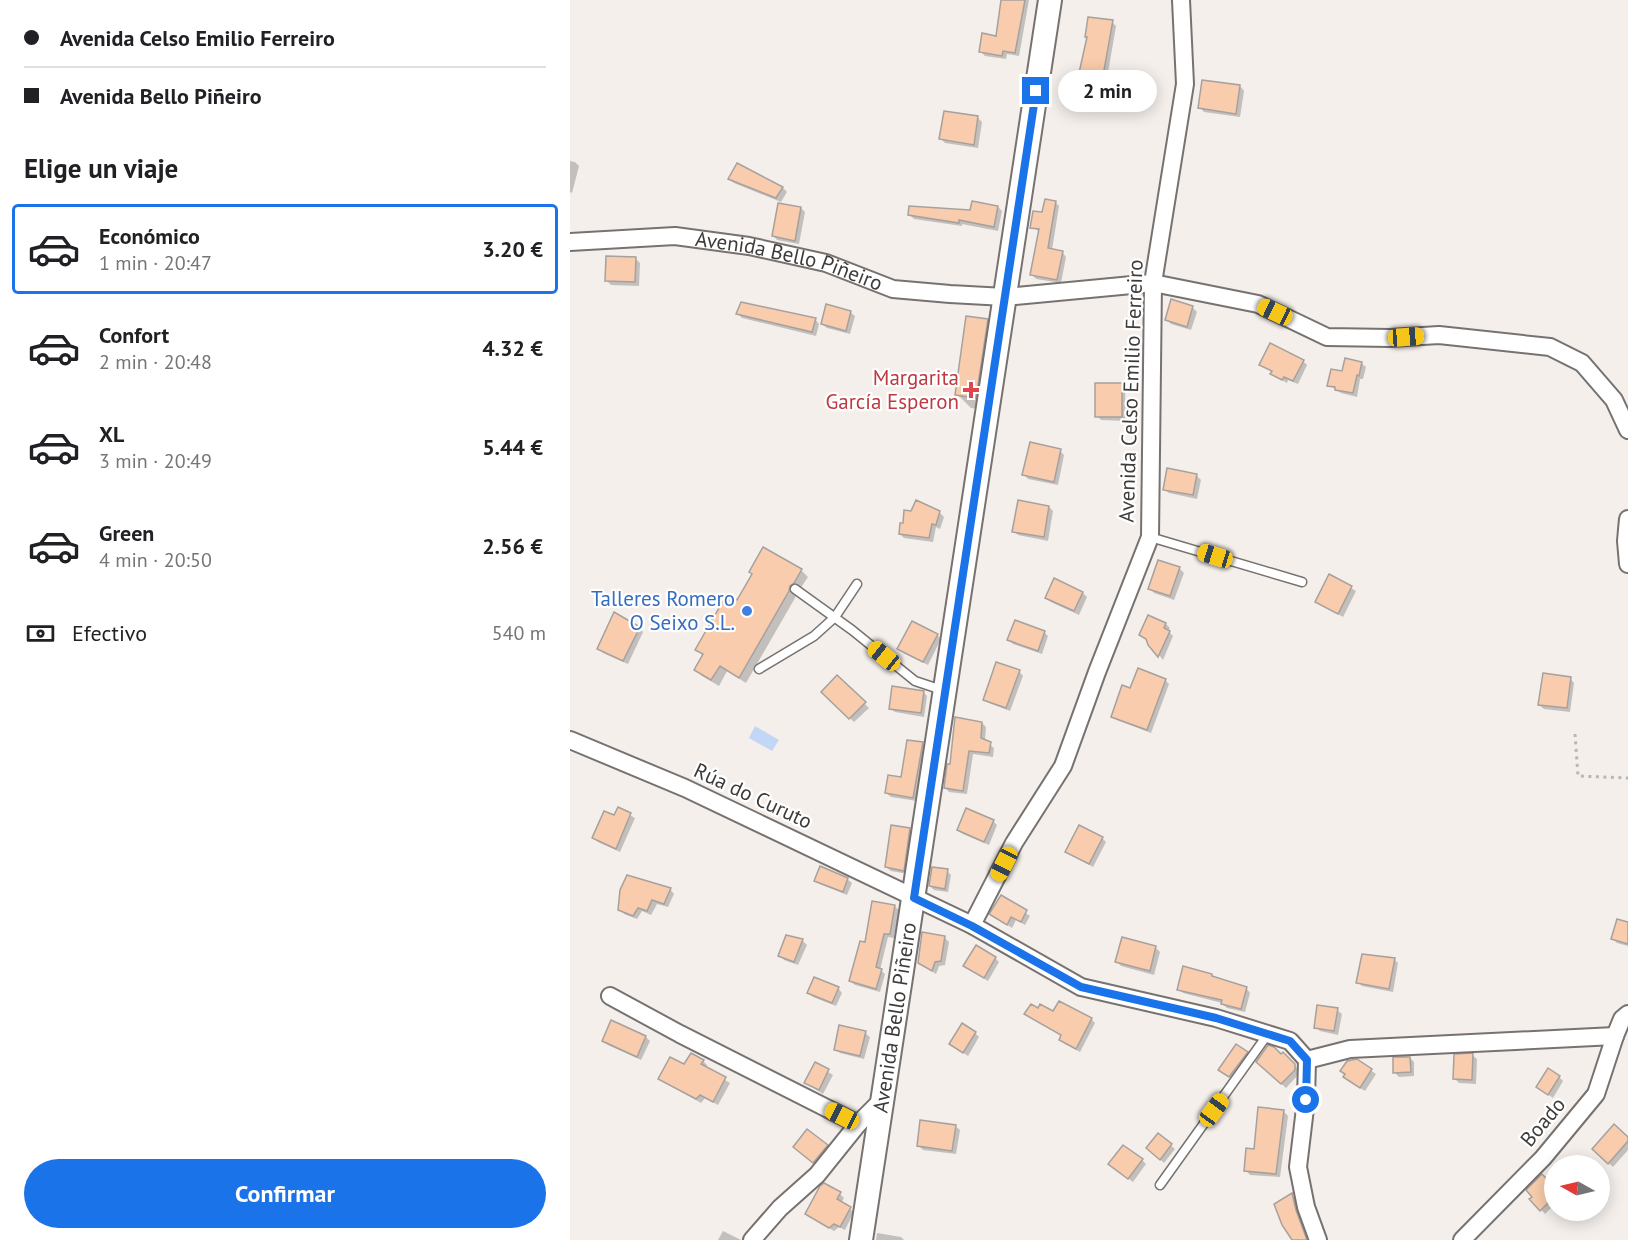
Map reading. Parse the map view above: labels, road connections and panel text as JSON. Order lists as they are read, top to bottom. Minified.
{"streets":{"street":["Avenida Bello Piñeiro","Avenida Celso Emilio Ferreiro","Rúa do Curuto","Boado"]},"crossings":[["Avenida Bello Piñeiro","Rúa do Curuto"]],"places":{"health":["Margarita García Esperon"],"other":["Talleres Romero O Seixo S.L."]},"north":"left","page":{"banner":["Avenida Celso Emilio Ferreiro","Avenida Bello Piñeiro"],"bubble":"2 min","heading":"Elige un viaje","list":[{"name":"Económico","note":"1 min · 20:47","value":"3.20 €"},{"name":"Confort","note":"2 min · 20:48","value":"4.32 €"},{"name":"XL","note":"3 min · 20:49","value":"5.44 €"},{"name":"Green","note":"4 min · 20:50","value":"2.56 €"}],"pay":["Efectivo","540 m"],"buttons":"Confirmar"}}
